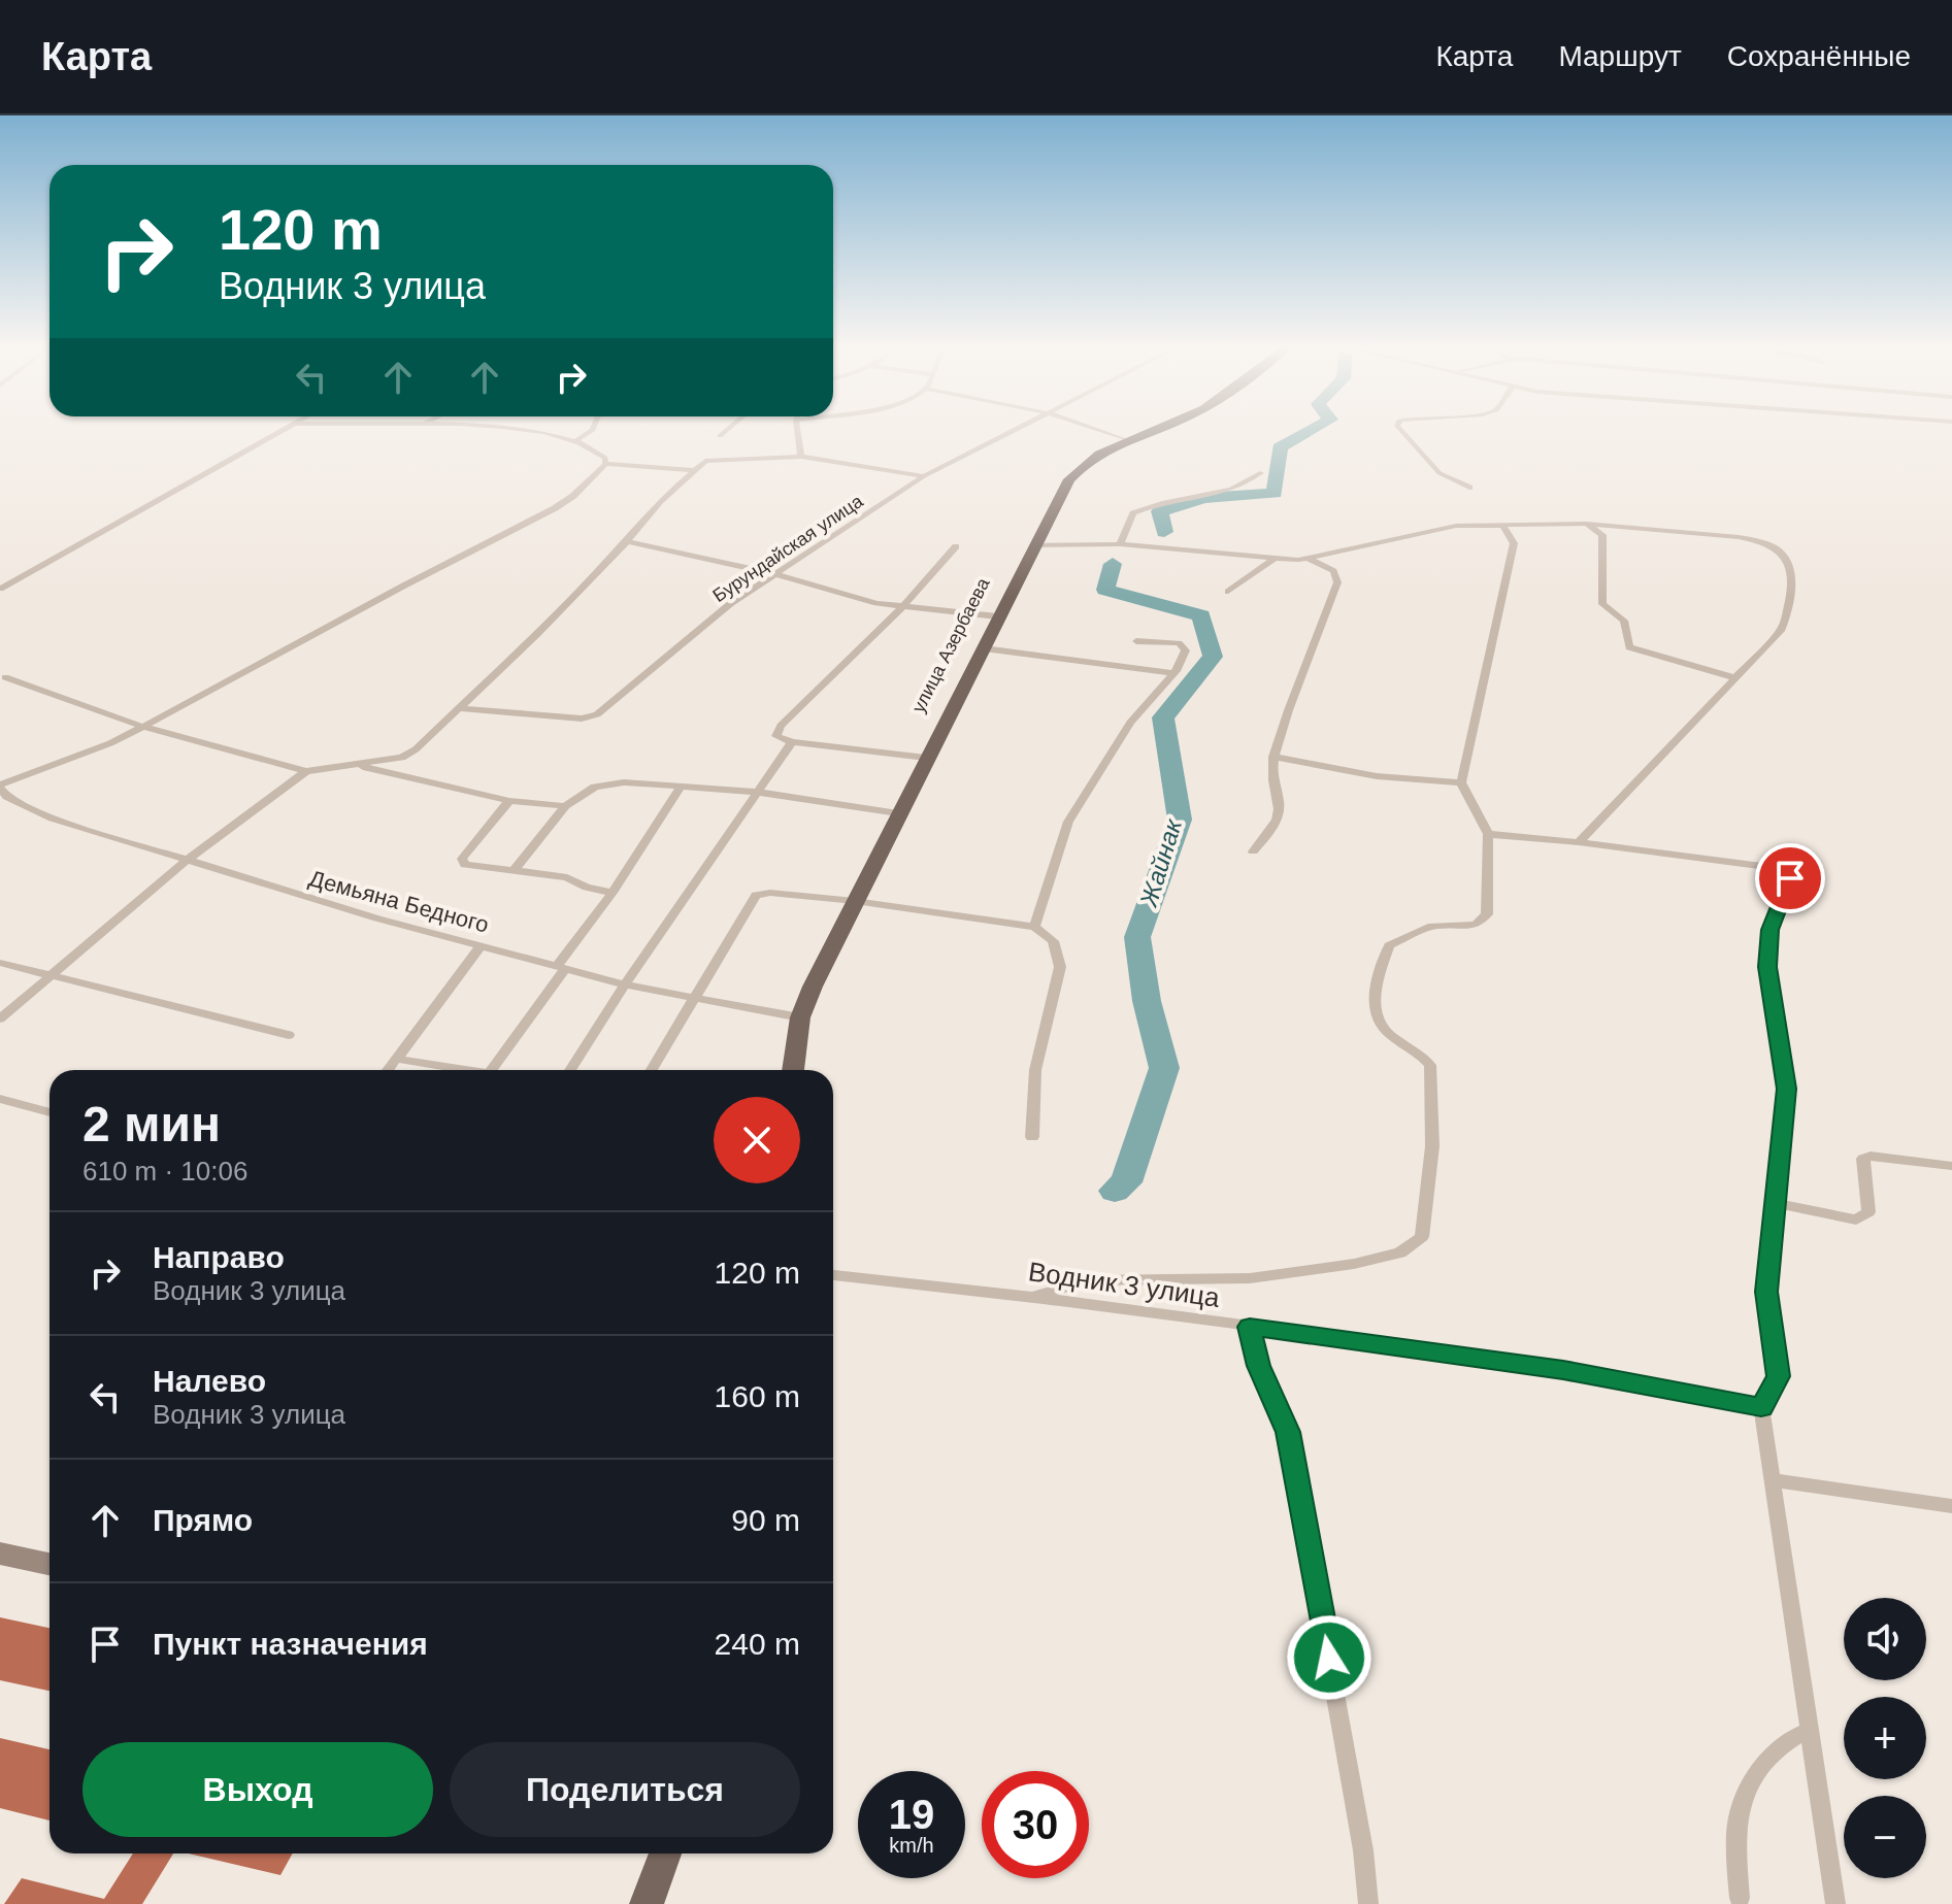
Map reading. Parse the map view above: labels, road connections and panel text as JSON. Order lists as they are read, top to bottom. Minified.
{"streets":{"main road":["улица Азербаева"],"street":["Бурундайская улица","Демьяна Бедного","Водник 3 улица"]},"crossings":[["улица Азербаева","Демьяна Бедного"]],"water":["Жайнак"],"page":{"header":"Карта","nav":["Карта","Маршрут","Сохранённые"],"turn":["120 m","Водник 3 улица"],"heading":["2 мин","610 m · 10:06"],"list":[{"name":"Направо","note":"Водник 3 улица","value":"120 m"},{"name":"Налево","note":"Водник 3 улица","value":"160 m"},{"name":"Прямо","value":"90 m"},{"name":"Пункт назначения","value":"240 m"}],"map_buttons":["+","−"],"buttons":["Выход","Поделиться"],"speed":"19 km/h","limit":"30"}}
